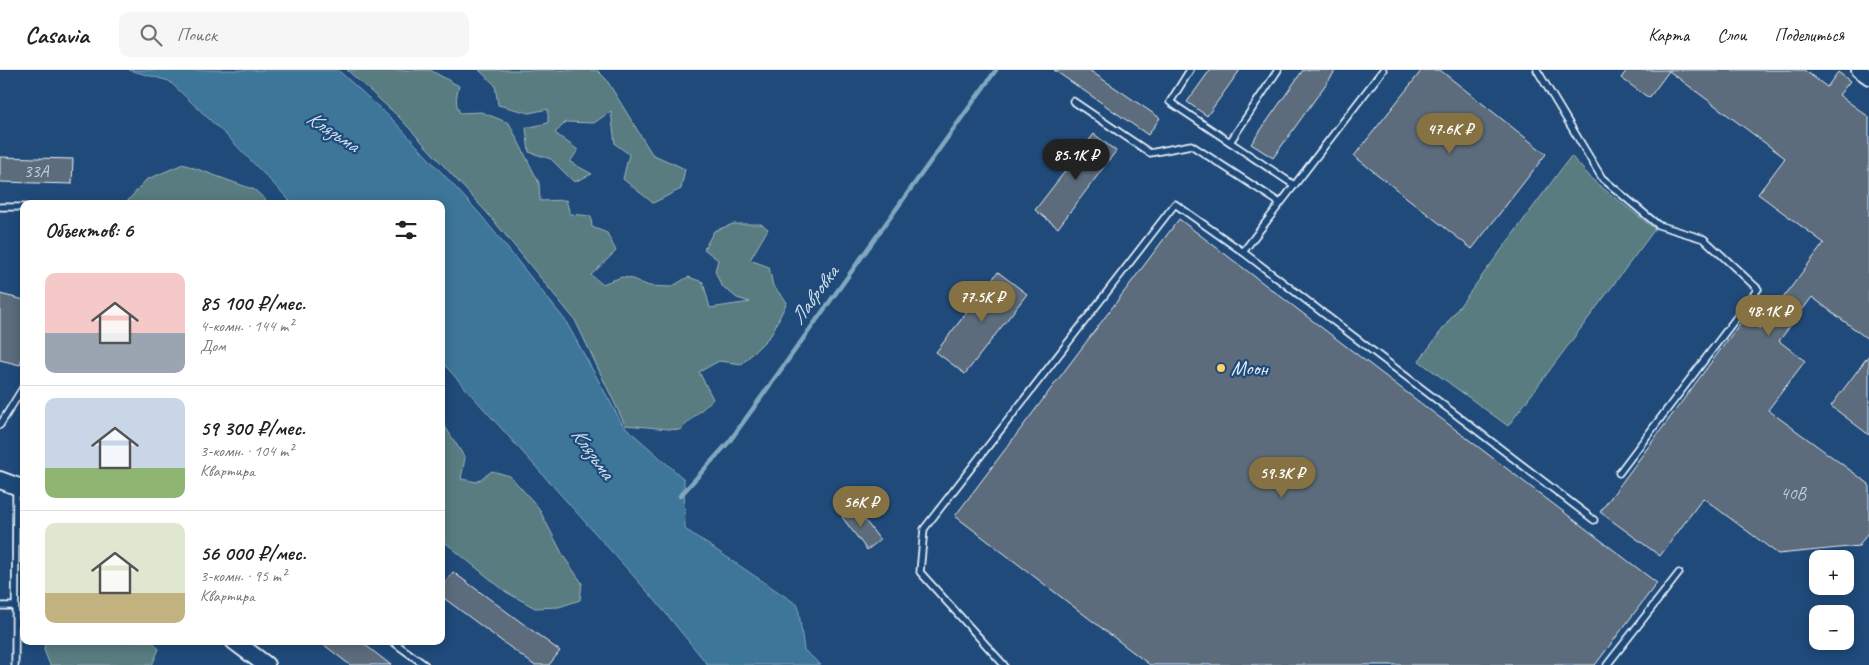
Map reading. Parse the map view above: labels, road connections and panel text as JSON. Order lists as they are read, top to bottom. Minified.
{"water":["Клязьма","Лавровка"],"places":["Моон"],"house_numbers":["33А","40В"],"page":{"header":"Casavia","search":"Поиск","nav":["Карта","Слои","Поделиться"],"price":["47.6K ₽","85.1K ₽","77.5K ₽","48.1K ₽","59.3K ₽","56K ₽"],"heading":"Объектов: 6","list":[{"name":"85 100 ₽/мес.","note":"4-комн. · 144 m² · Дом"},{"name":"59 300 ₽/мес.","note":"3-комн. · 104 m² · Квартира"},{"name":"56 000 ₽/мес.","note":"3-комн. · 95 m² · Квартира"}],"map_buttons":["+","−"]}}
